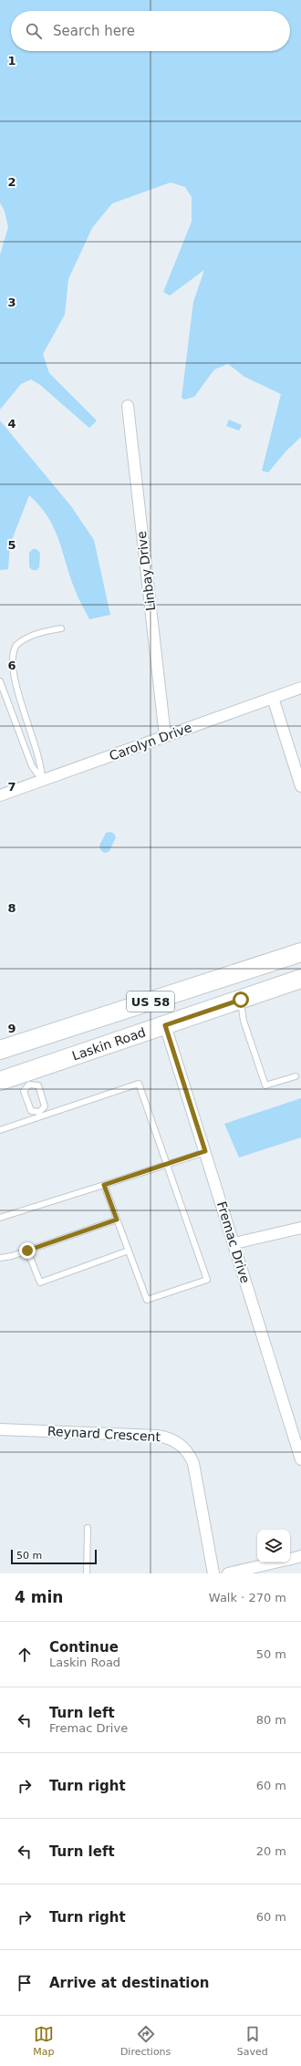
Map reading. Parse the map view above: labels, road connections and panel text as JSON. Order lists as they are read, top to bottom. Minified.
{"streets":{"main road":["US 58","Laskin Road"],"street":["Linbay Drive","Carolyn Drive","Fremac Drive","Reynard Crescent"]},"crossings":[["Linbay Drive","Carolyn Drive"],["Laskin Road","Fremac Drive"]],"scale_bar":"50 m","page":{"search":"Search here","scale":"50 m","heading":["4 min","Walk · 270 m"],"list":[["Continue","Laskin Road","50 m"],["Turn left","Fremac Drive","80 m"],["Turn right","60 m"],["Turn left","20 m"],["Turn right","60 m"],"Arrive at destination"],"nav":["Map","Directions","Saved"]},"grid":{"rows":["1","2","3","4","5","6","7","8","9"]}}
